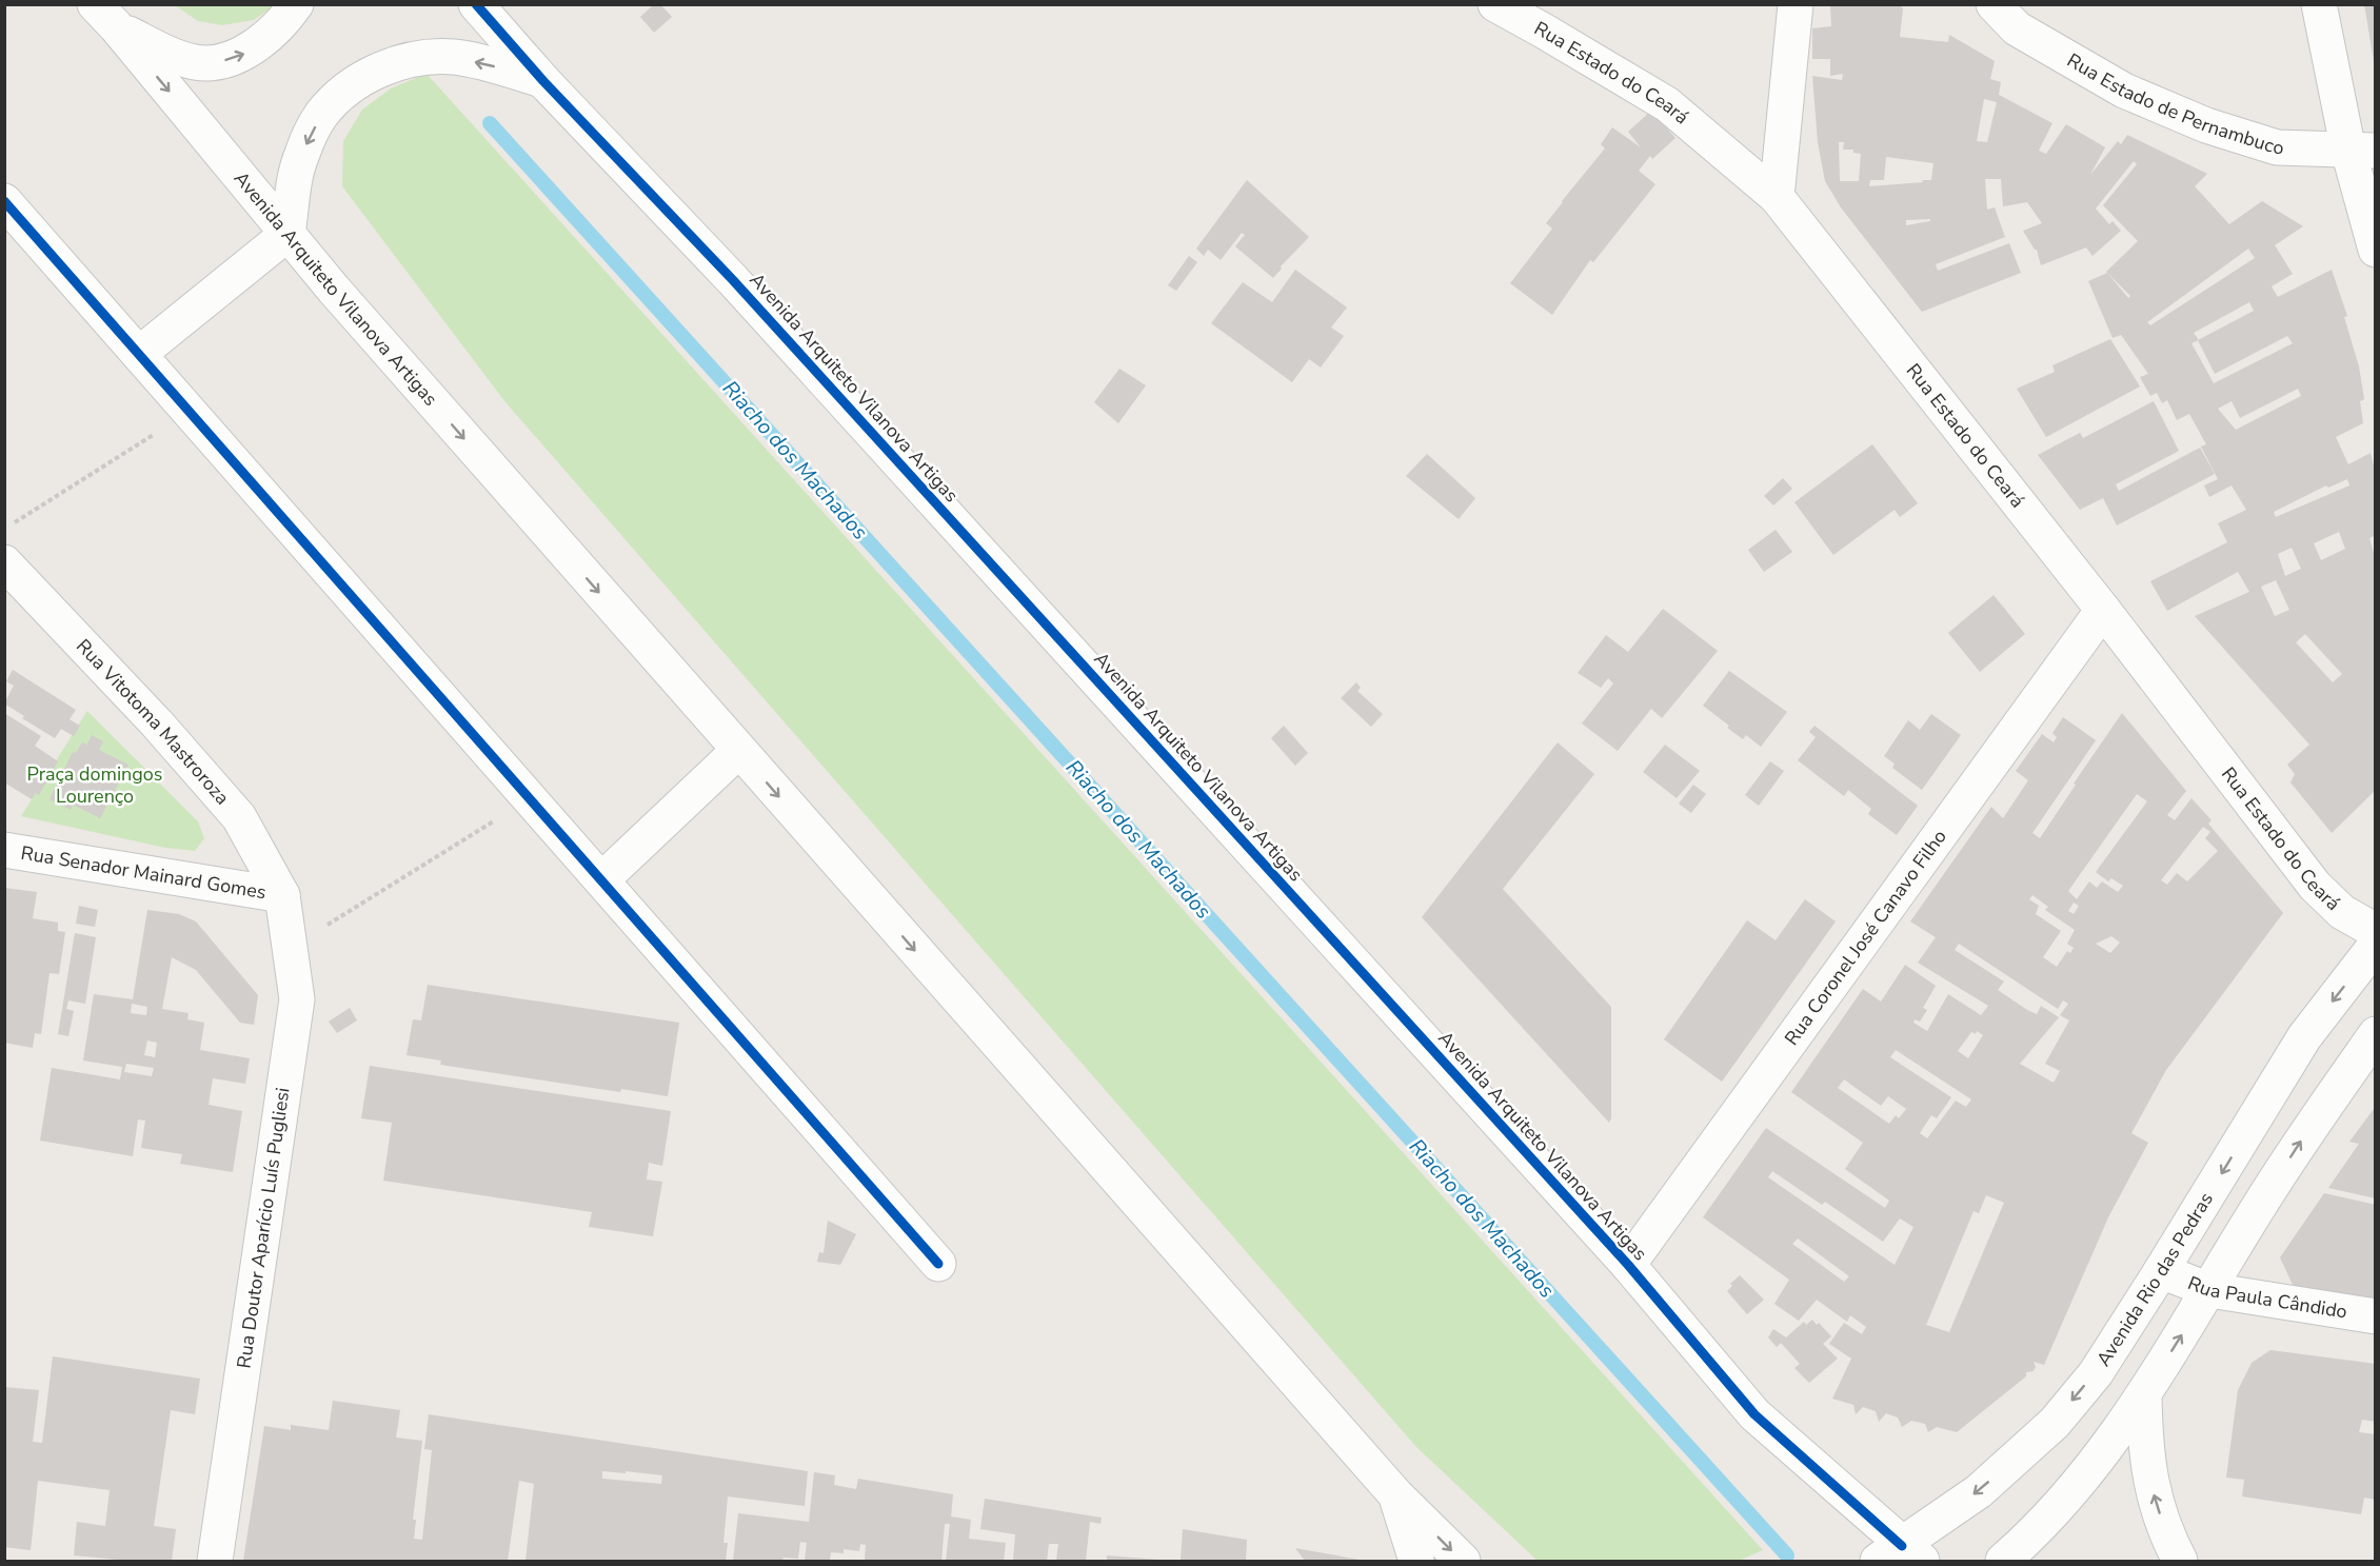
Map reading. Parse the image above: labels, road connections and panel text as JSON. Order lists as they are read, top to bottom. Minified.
{"streets":{"main road":["Rua Estado do Ceará","Rua Estado de Pernambuco","Avenida Arquiteto Vilanova Artigas","Rua Vitotoma Mastroroza","Rua Senador Mainard Gomes","Rua Coronel José Canavo Filho","Rua Doutor Aparício Luís Pugliesi","Avenida Rio das Pedras","Rua Paula Cândido"]},"crossings":[["Rua Estado do Ceará","Rua Coronel José Canavo Filho"],["Avenida Arquiteto Vilanova Artigas","Rua Coronel José Canavo Filho"],["Avenida Arquiteto Vilanova Artigas","Avenida Rio das Pedras"],["Rua Vitotoma Mastroroza","Rua Senador Mainard Gomes"],["Rua Vitotoma Mastroroza","Rua Doutor Aparício Luís Pugliesi"],["Rua Senador Mainard Gomes","Rua Doutor Aparício Luís Pugliesi"],["Avenida Rio das Pedras","Rua Paula Cândido"]],"water":["Riacho dos Machados"],"parks":["Praça domingos Lourenço"]}
